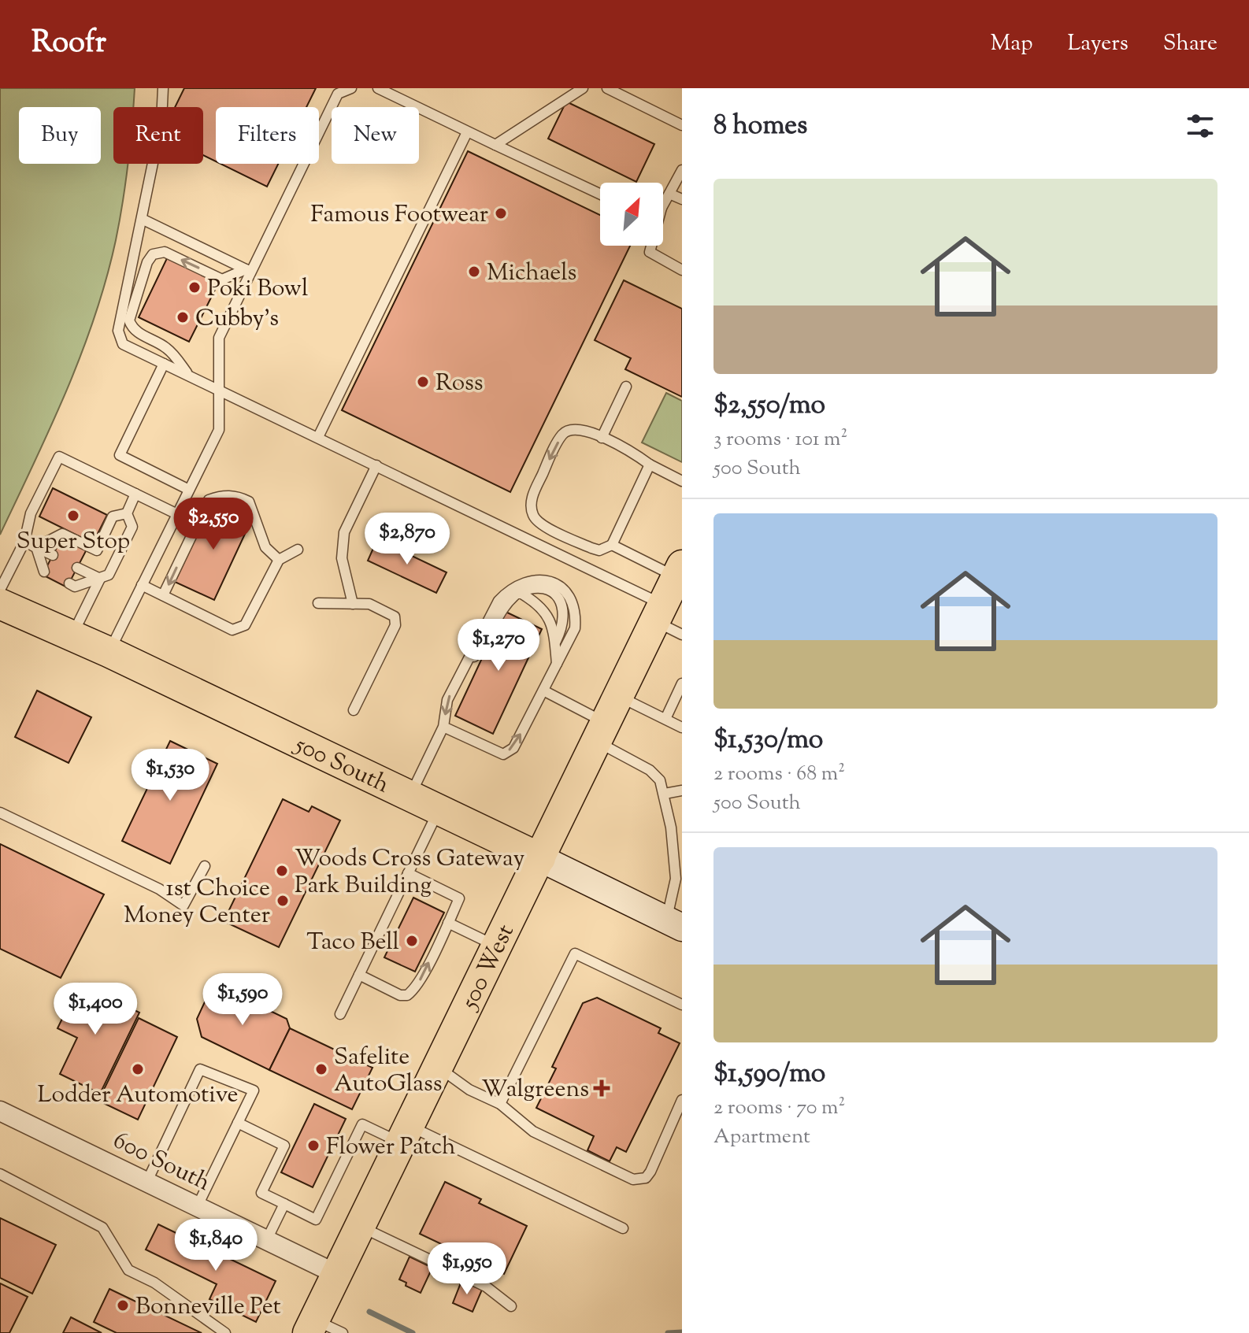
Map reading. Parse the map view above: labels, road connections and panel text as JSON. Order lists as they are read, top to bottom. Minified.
{"streets":{"main road":["500 South","500 West"],"street":["600 South"]},"crossings":[["500 South","500 West"],["500 West","600 South"]],"places":{"other":["Famous Footwear","Michaels","Poki Bowl","Cubby's","Ross","Super Stop","Woods Cross Gateway Park Building","1st Choice Money Center","Taco Bell","Lodder Automotive","Safelite AutoGlass","Flower Patch","Bonneville Pet"],"health":["Walgreens"]},"north":"top right","page":{"header":"Roofr","nav":["Map","Layers","Share"],"heading":"8 homes","chip":["Buy","Rent","Filters","New"],"list":[{"name":"$2,550/mo","note":"3 rooms · 101 m² · 500 South"},{"name":"$1,530/mo","note":"2 rooms · 68 m² · 500 South"},{"name":"$1,590/mo","note":"2 rooms · 70 m² · Apartment"}],"price":["$2,550","$2,870","$1,270","$1,530","$1,590","$1,400","$1,840","$1,950"]}}
